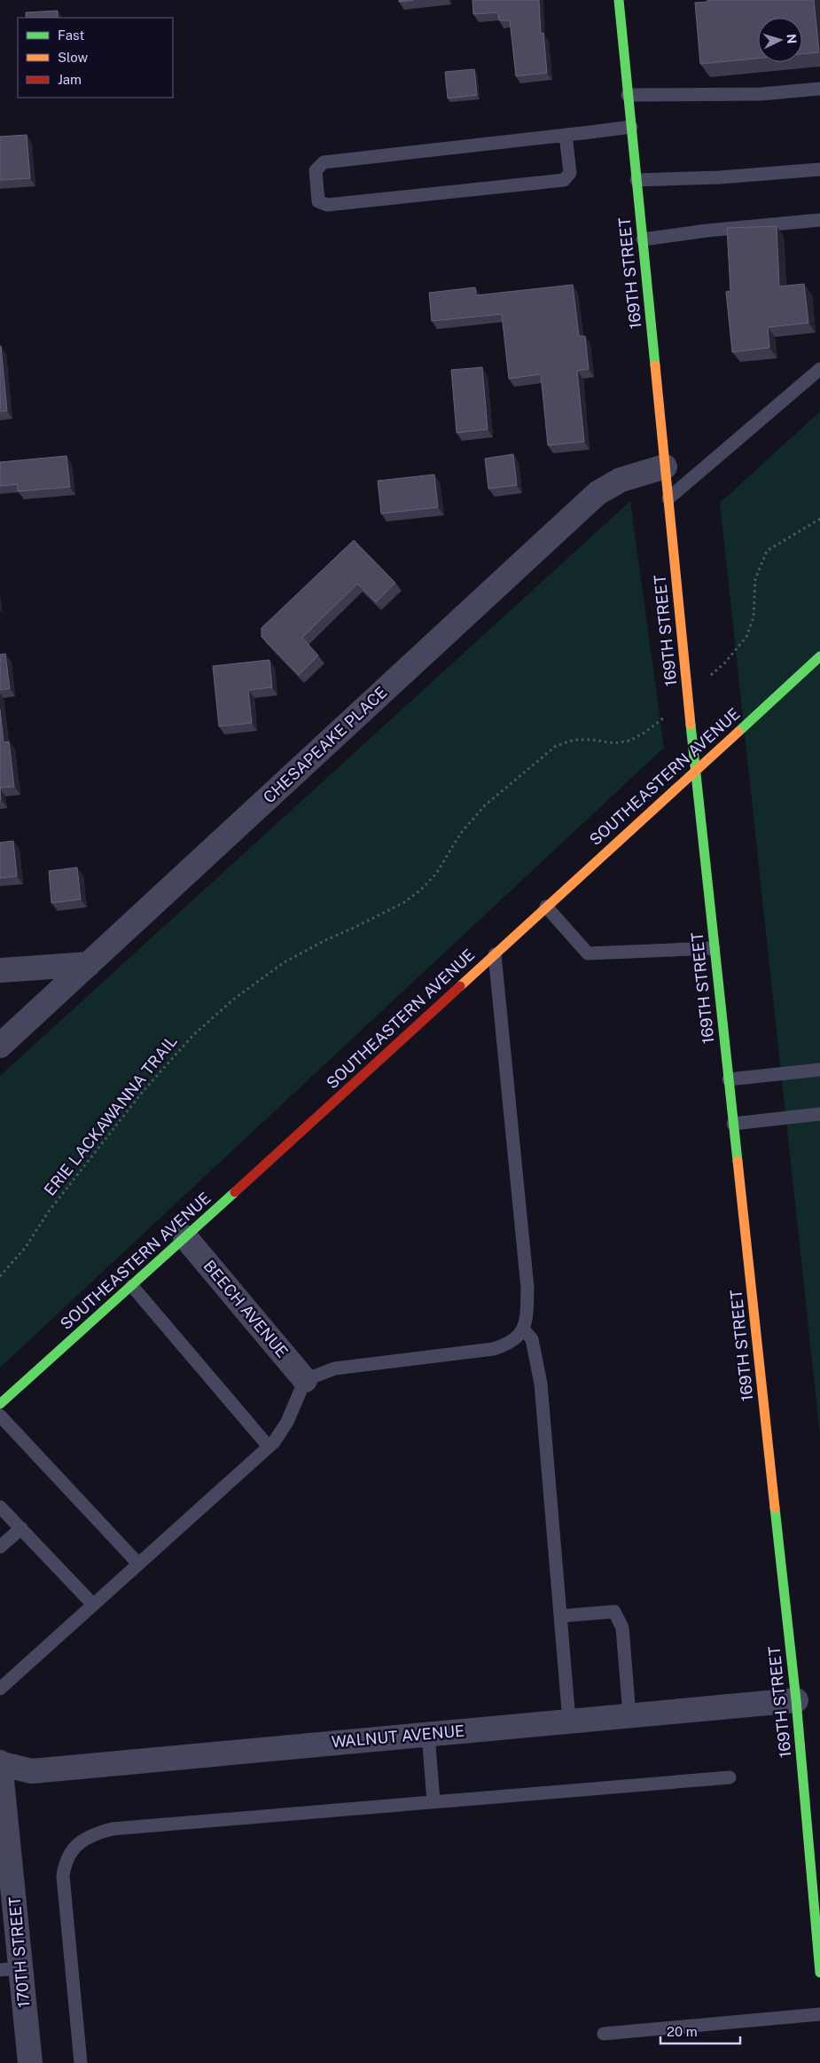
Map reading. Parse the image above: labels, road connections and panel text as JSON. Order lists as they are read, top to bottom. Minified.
{"streets":{"street":["169TH STREET","CHESAPEAKE PLACE","SOUTHEASTERN AVENUE","BEECH AVENUE","WALNUT AVENUE","170TH STREET"],"path":["ERIE LACKAWANNA TRAIL"]},"crossings":[["169TH STREET","CHESAPEAKE PLACE"],["169TH STREET","SOUTHEASTERN AVENUE"],["169TH STREET","WALNUT AVENUE"],["SOUTHEASTERN AVENUE","BEECH AVENUE"],["WALNUT AVENUE","170TH STREET"]],"legend":["Fast","Slow","Jam"],"scale_bar":"20 m","north":"right"}
